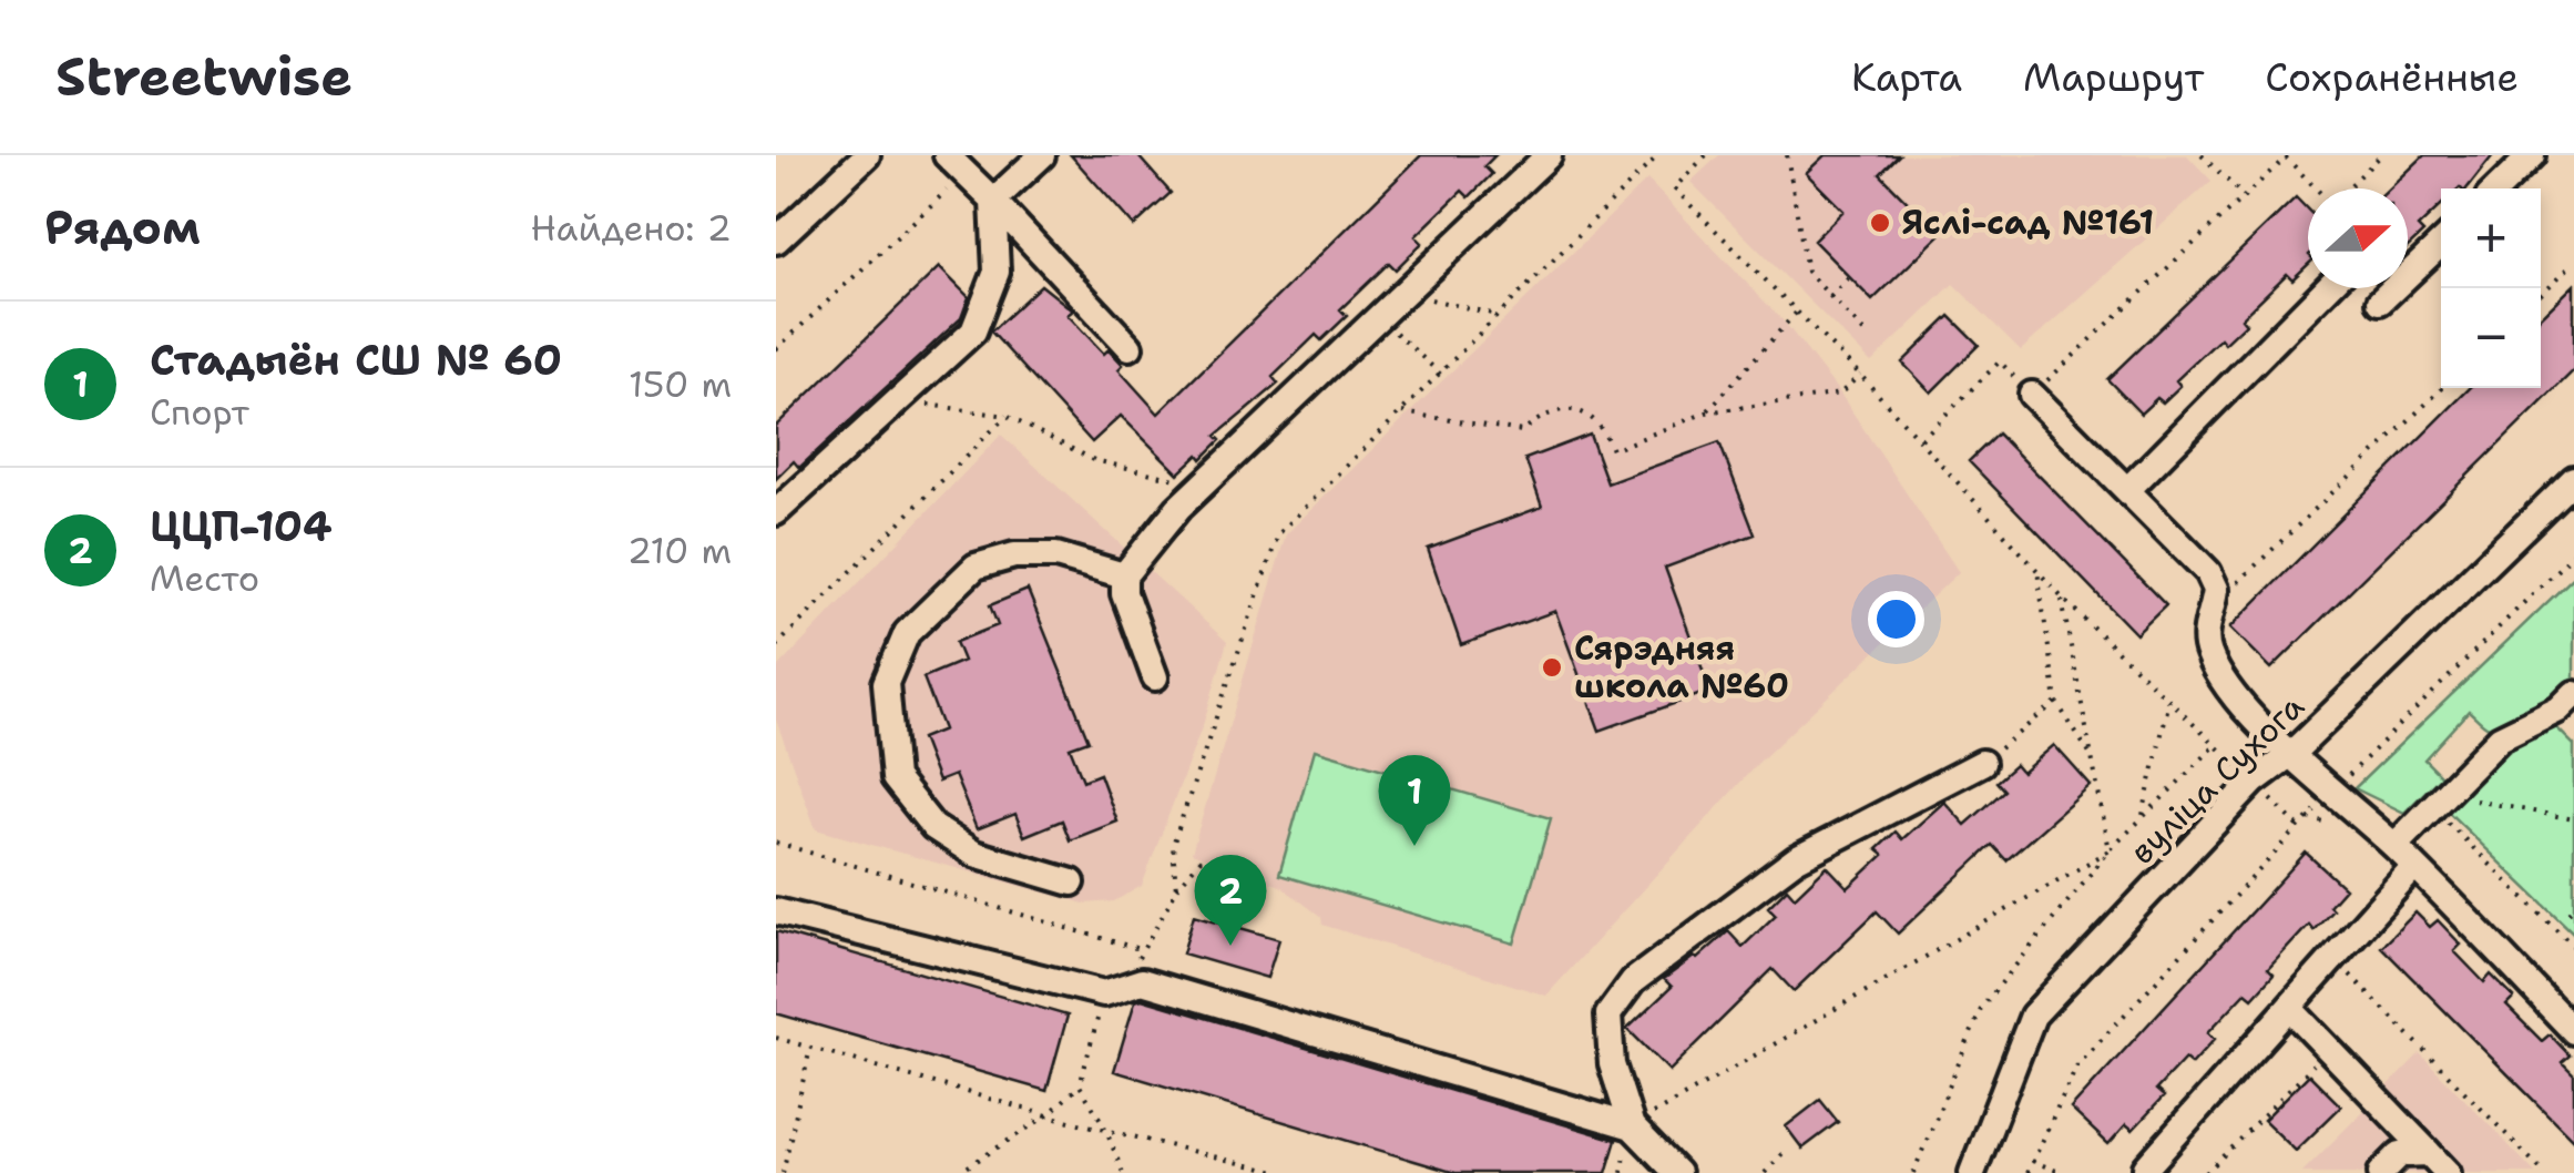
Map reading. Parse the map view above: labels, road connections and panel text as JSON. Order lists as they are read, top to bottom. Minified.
{"streets":{"street":["вуліца Сухога"]},"places":["Яслі-сад №161","Сярэдняя школа №60"],"north":"right","page":{"header":"Streetwise","nav":["Карта","Маршрут","Сохранённые"],"heading":["Рядом","Найдено: 2"],"map_buttons":["+","−"],"list":[{"mark":"1","name":"Стадыён СШ № 60","note":"Спорт","value":"150 m"},{"mark":"2","name":"ЦЦП-104","note":"Место","value":"210 m"}],"pins":["1","2"]}}
